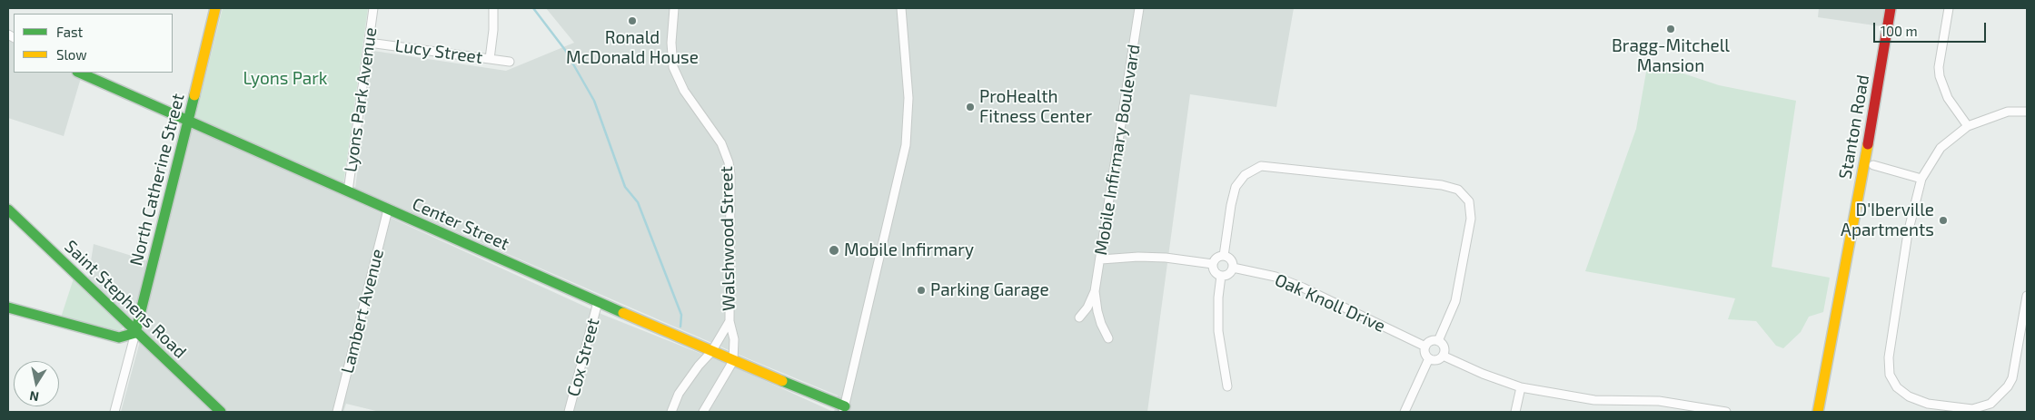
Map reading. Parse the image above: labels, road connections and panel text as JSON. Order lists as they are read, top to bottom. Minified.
{"streets":{"street":["Lucy Street","Lyons Park Avenue","Stanton Road","Mobile Infirmary Boulevard","North Catherine Street","Center Street","Walshwood Street","Saint Stephens Road","Oak Knoll Drive","Lambert Avenue","Cox Street"]},"crossings":[["Lucy Street","Lyons Park Avenue"],["Lyons Park Avenue","Center Street"],["North Catherine Street","Center Street"],["North Catherine Street","Saint Stephens Road"],["Center Street","Walshwood Street"],["Center Street","Lambert Avenue"],["Center Street","Cox Street"]],"parks":["Lyons Park"],"places":["Ronald McDonald House","Bragg-Mitchell Mansion","ProHealth Fitness Center","D'Iberville Apartments","Mobile Infirmary","Parking Garage"],"legend":["Fast","Slow"],"scale_bar":"100 m","north":"bottom"}
